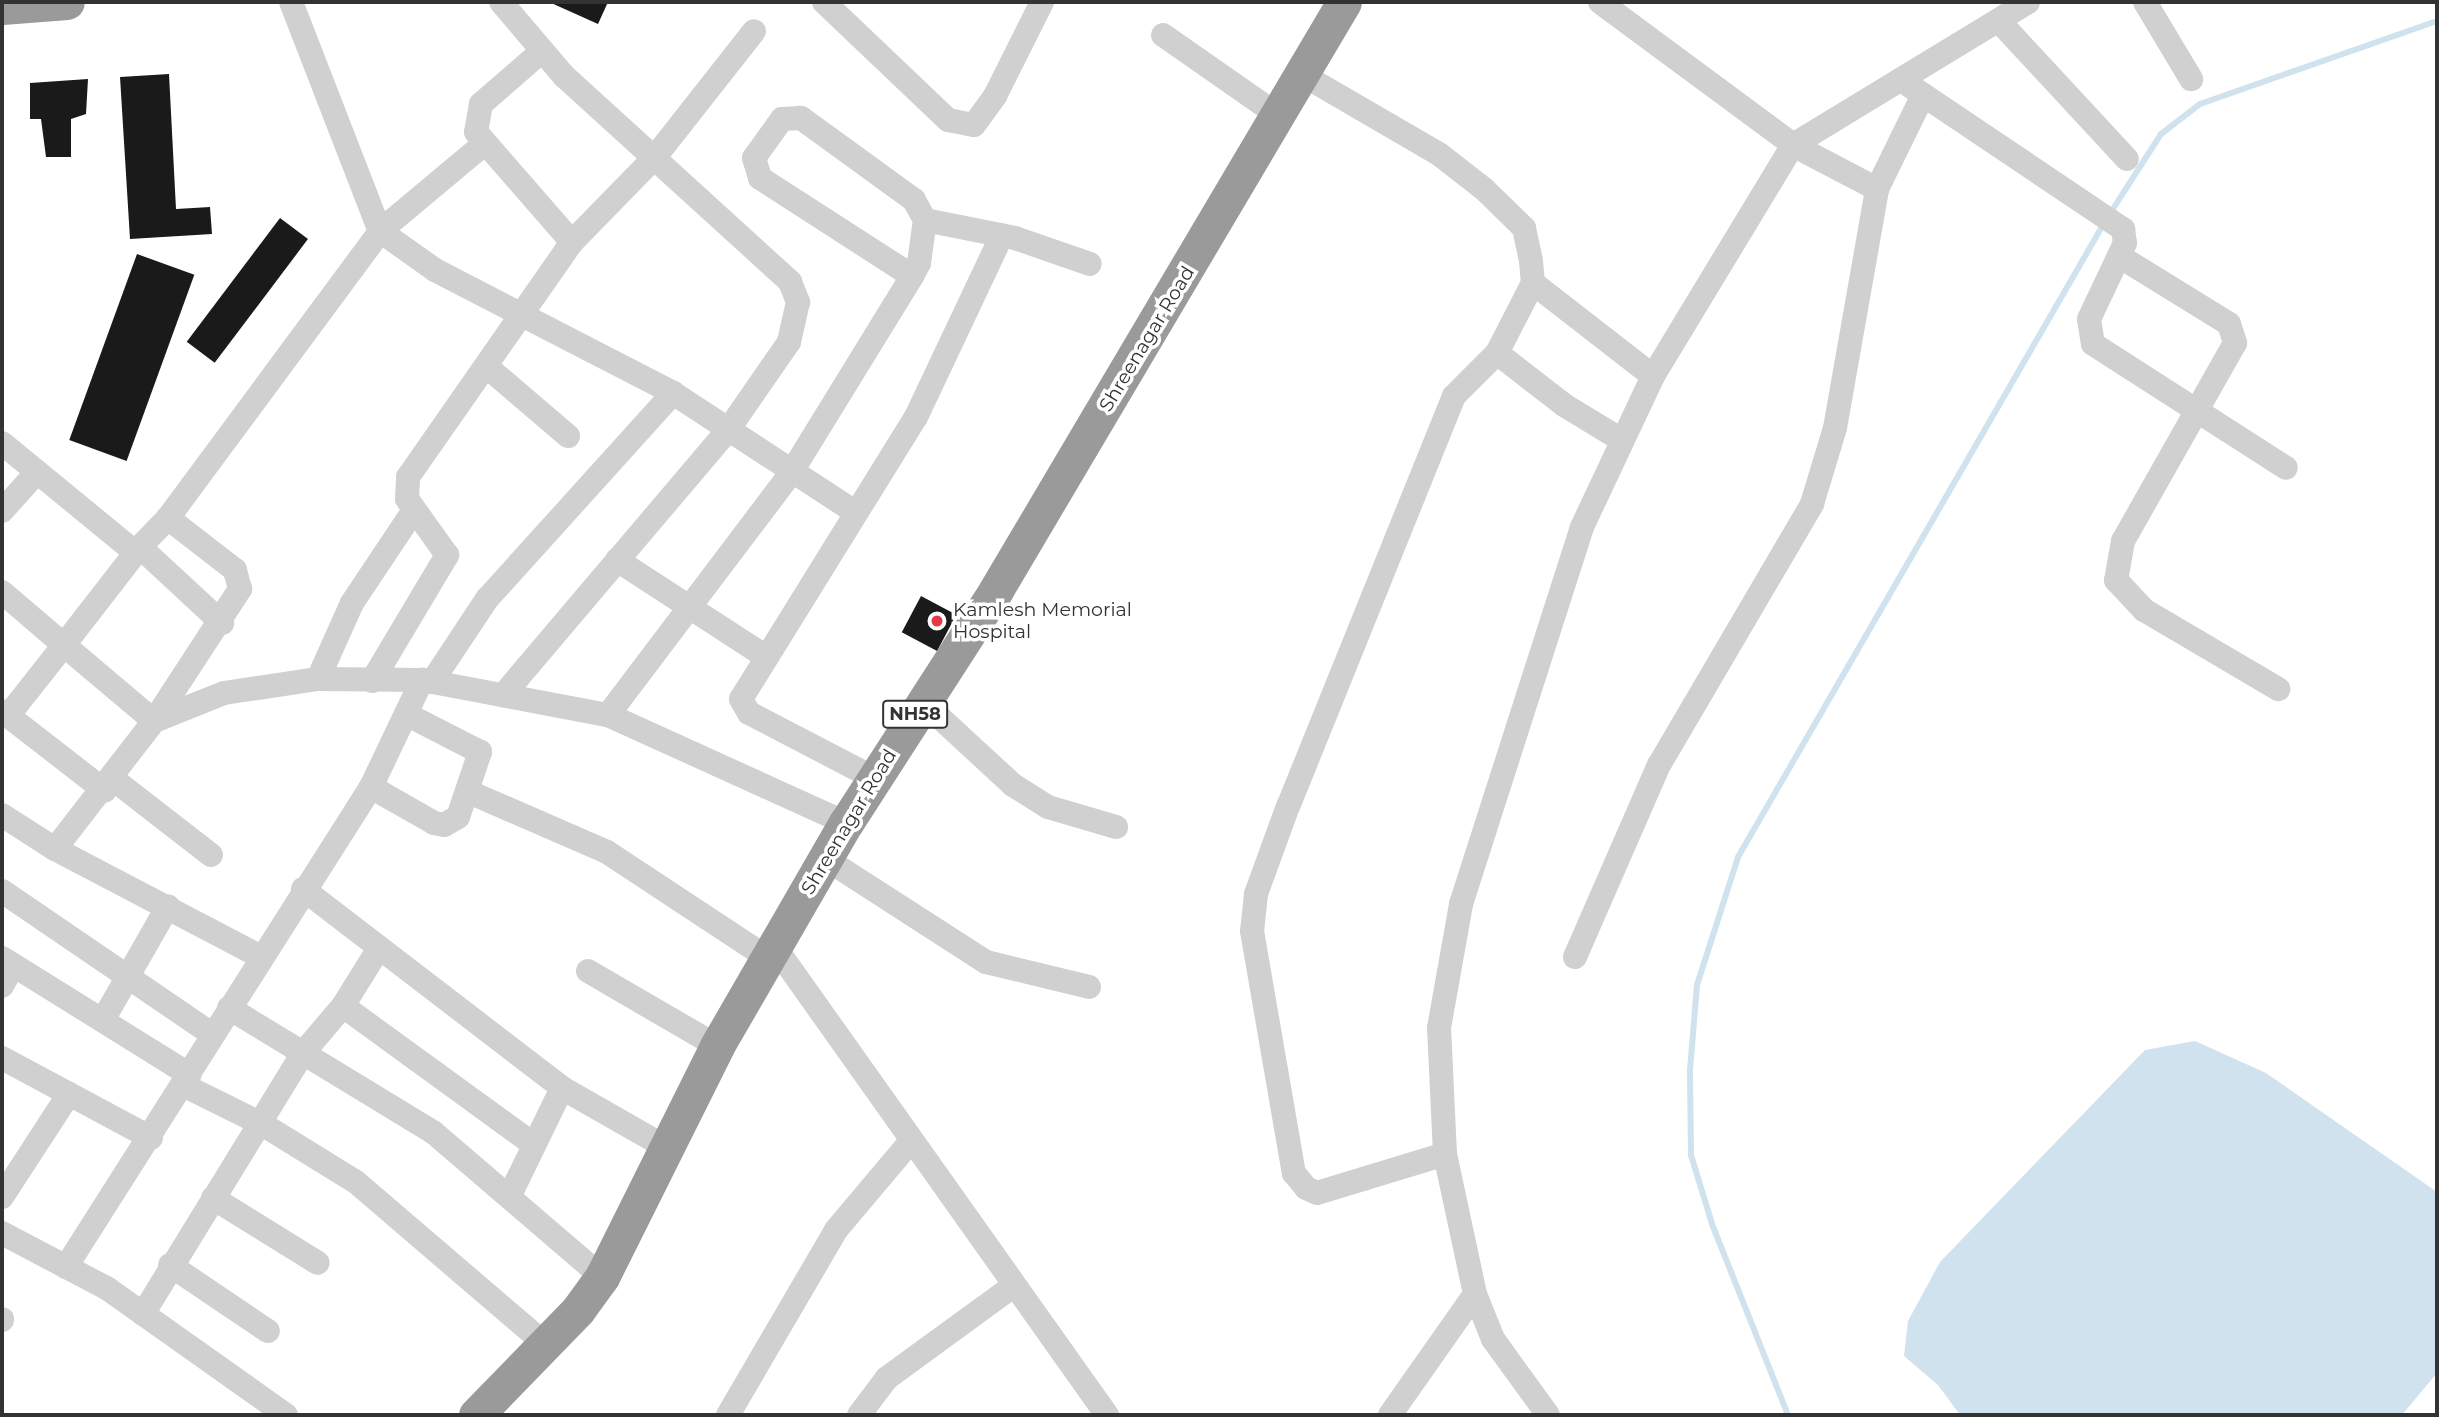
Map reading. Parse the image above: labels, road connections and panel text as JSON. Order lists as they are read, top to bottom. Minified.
{"streets":{"highway":["Shreenagar Road","NH58"]},"places":["Kamlesh Memorial Hospital"]}
